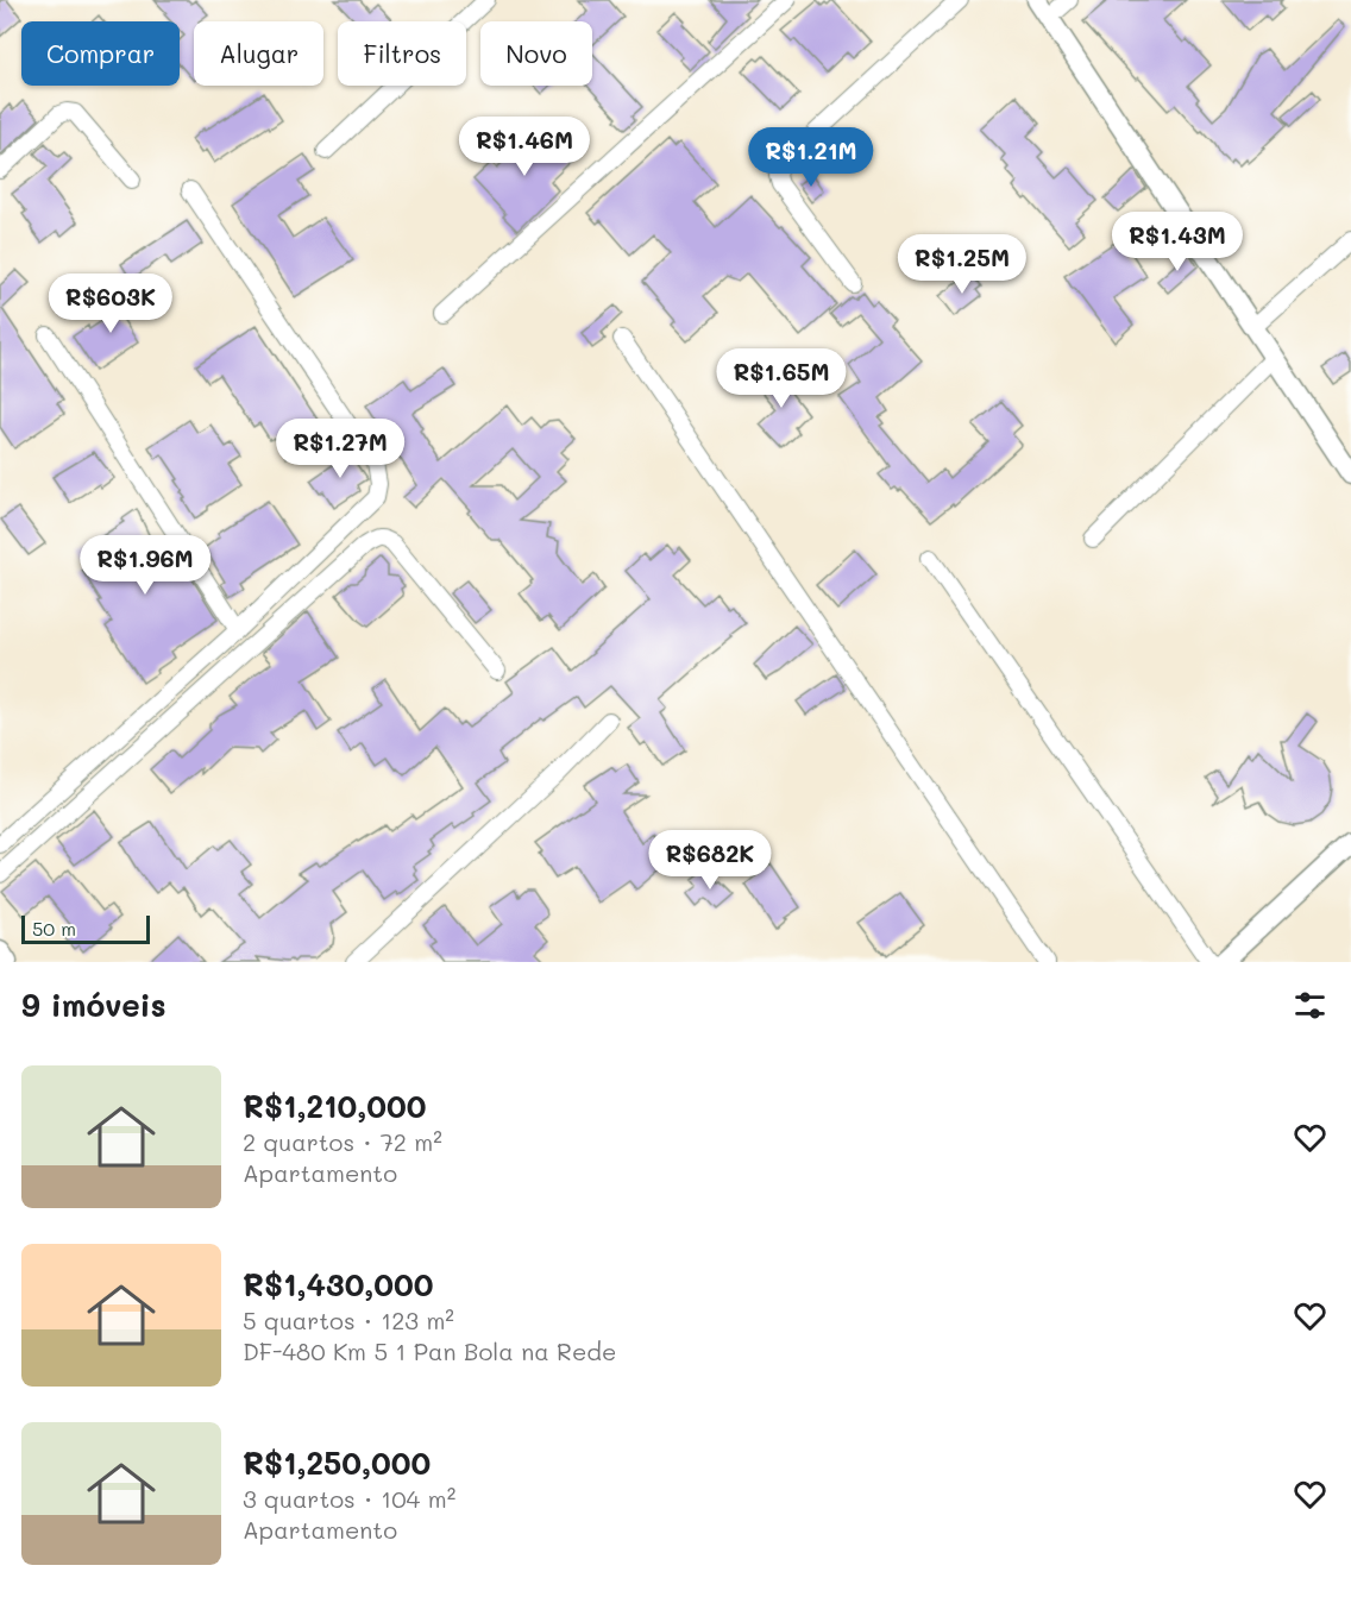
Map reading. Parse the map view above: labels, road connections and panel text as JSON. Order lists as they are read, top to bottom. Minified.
{"scale_bar":"50 m","page":{"chip":["Comprar","Alugar","Filtros","Novo"],"price":["R$1.46M","R$1.21M","R$1.43M","R$1.25M","R$603K","R$1.65M","R$1.27M","R$1.96M","R$682K"],"scale":"50 m","heading":"9 imóveis","list":[{"name":"R$1,210,000","note":"2 quartos · 72 m² · Apartamento"},{"name":"R$1,430,000","note":"5 quartos · 123 m² · DF-480 Km 5 1 Pan Bola na Rede"},{"name":"R$1,250,000","note":"3 quartos · 104 m² · Apartamento"}]}}
